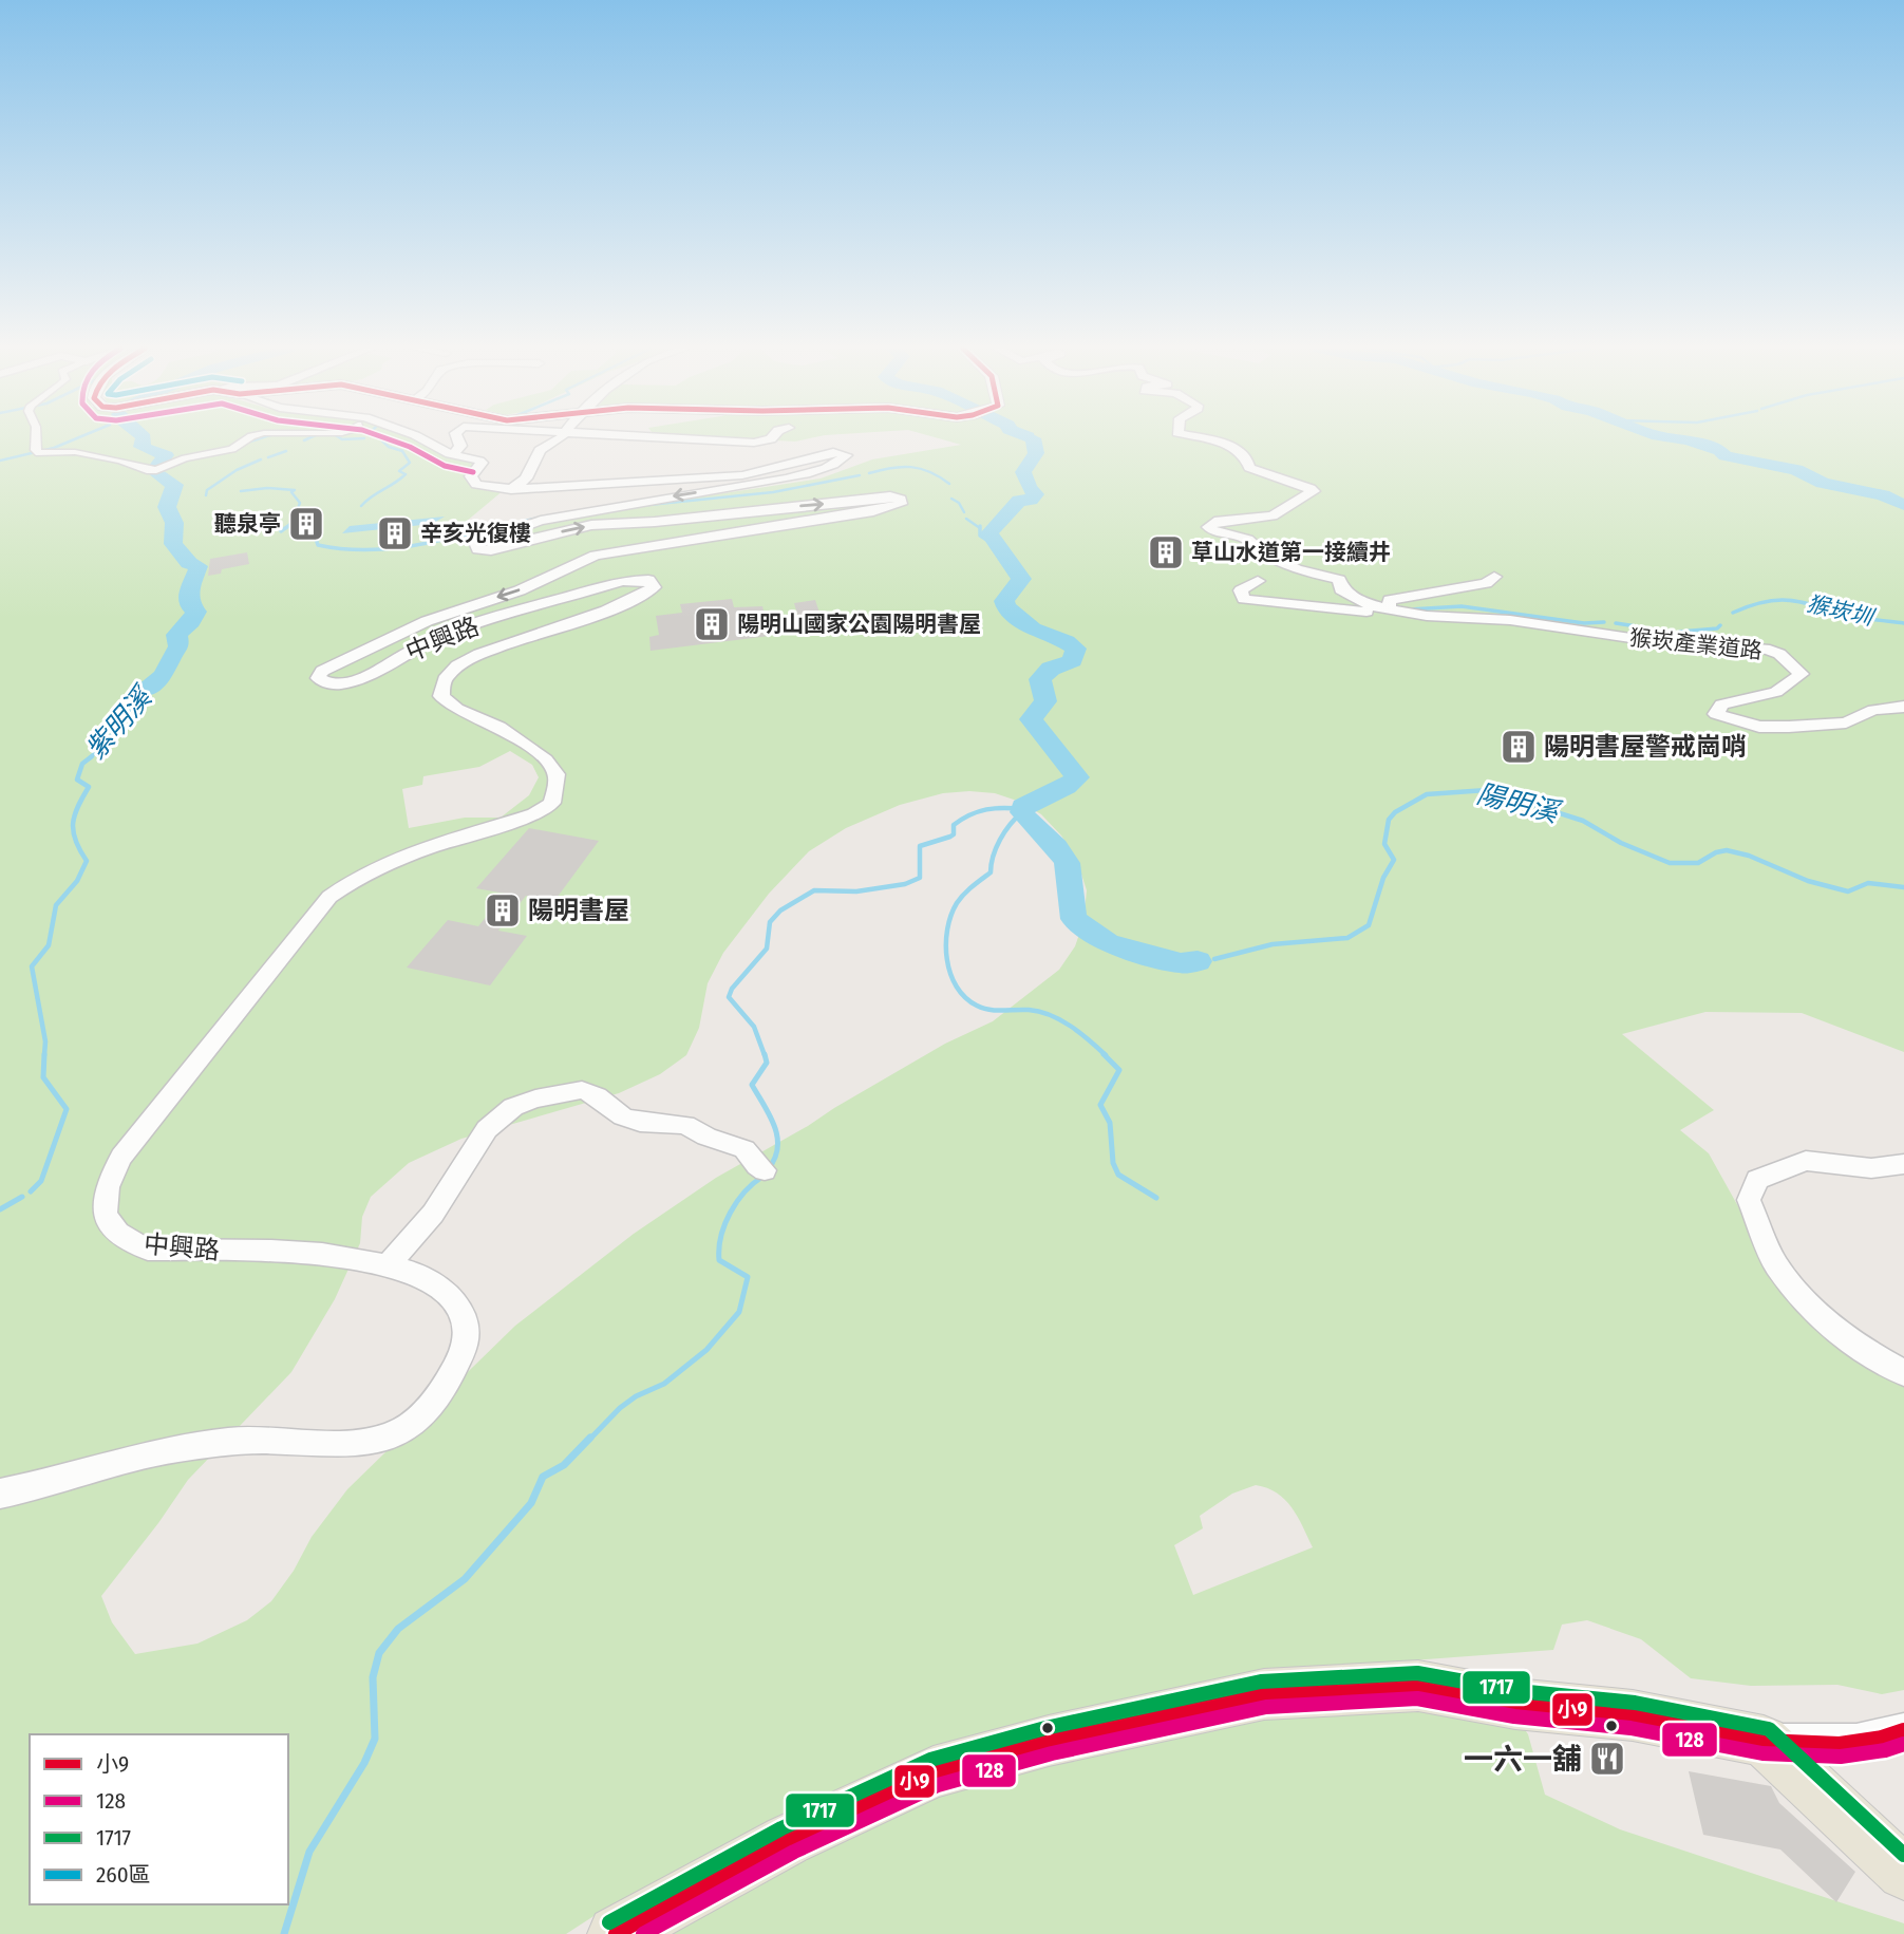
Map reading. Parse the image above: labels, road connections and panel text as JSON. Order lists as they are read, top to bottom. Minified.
{"streets":{"street":["中興路","猴崁產業道路"]},"water":["猴崁圳","紫明溪","陽明溪"],"places":{"building":["聽泉亭","辛亥光復樓","草山水道第一接續井","陽明山國家公園陽明書屋","陽明書屋警戒崗哨","陽明書屋"],"restaurant":["一六一舖"]},"lines":["transit line 128","transit line 1717","transit line 小9"],"legend":["小9","128","1717","260區"]}
